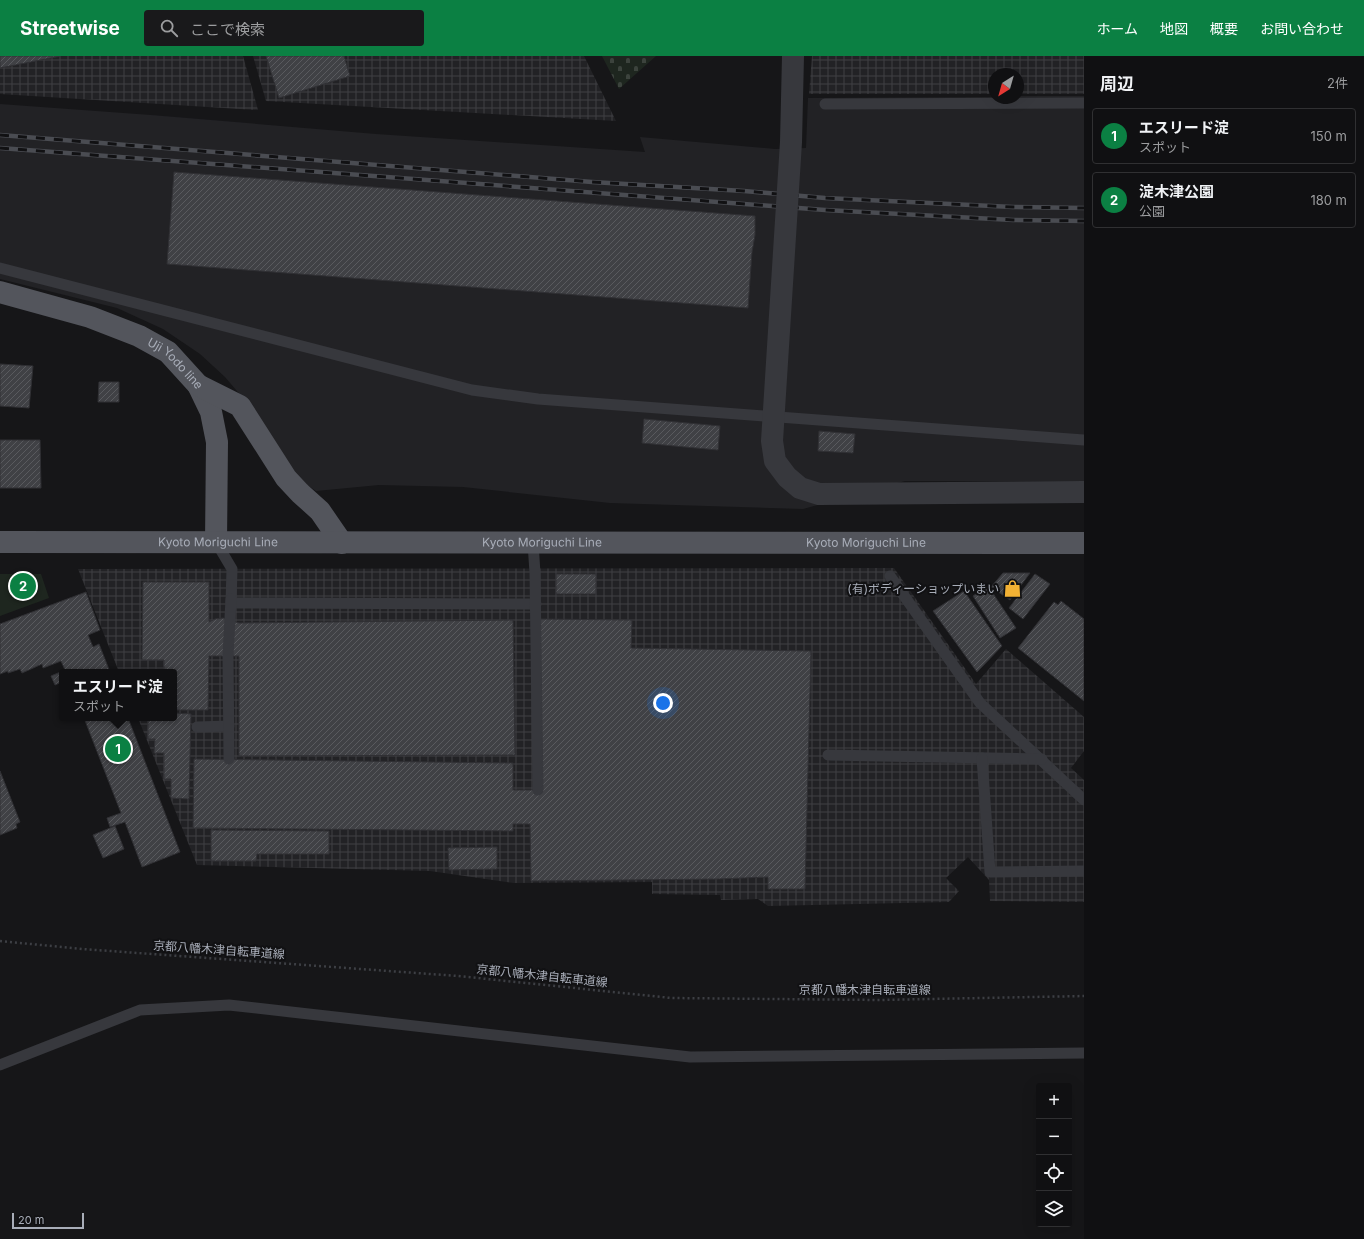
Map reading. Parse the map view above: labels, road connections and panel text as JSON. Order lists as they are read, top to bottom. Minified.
{"streets":{"main road":["Uji Yodo line","Kyoto Moriguchi Line"],"path":["京都八幡木津自転車道線"]},"crossings":[["Uji Yodo line","Kyoto Moriguchi Line"]],"places":{"shop":["(有)ボディーショップいまい"]},"scale_bar":"20 m","north":"bottom left","page":{"header":"Streetwise","search":"ここで検索","nav":["ホーム","地図","概要","お問い合わせ"],"heading":["周辺","2件"],"list":[{"mark":"1","name":"エスリード淀","note":"スポット","value":"150 m"},{"mark":"2","name":"淀木津公園","note":"公園","value":"180 m"}],"pins":["2","1"],"popup":["エスリード淀","スポット"],"map_buttons":["+","−"],"scale":"20 m"}}
